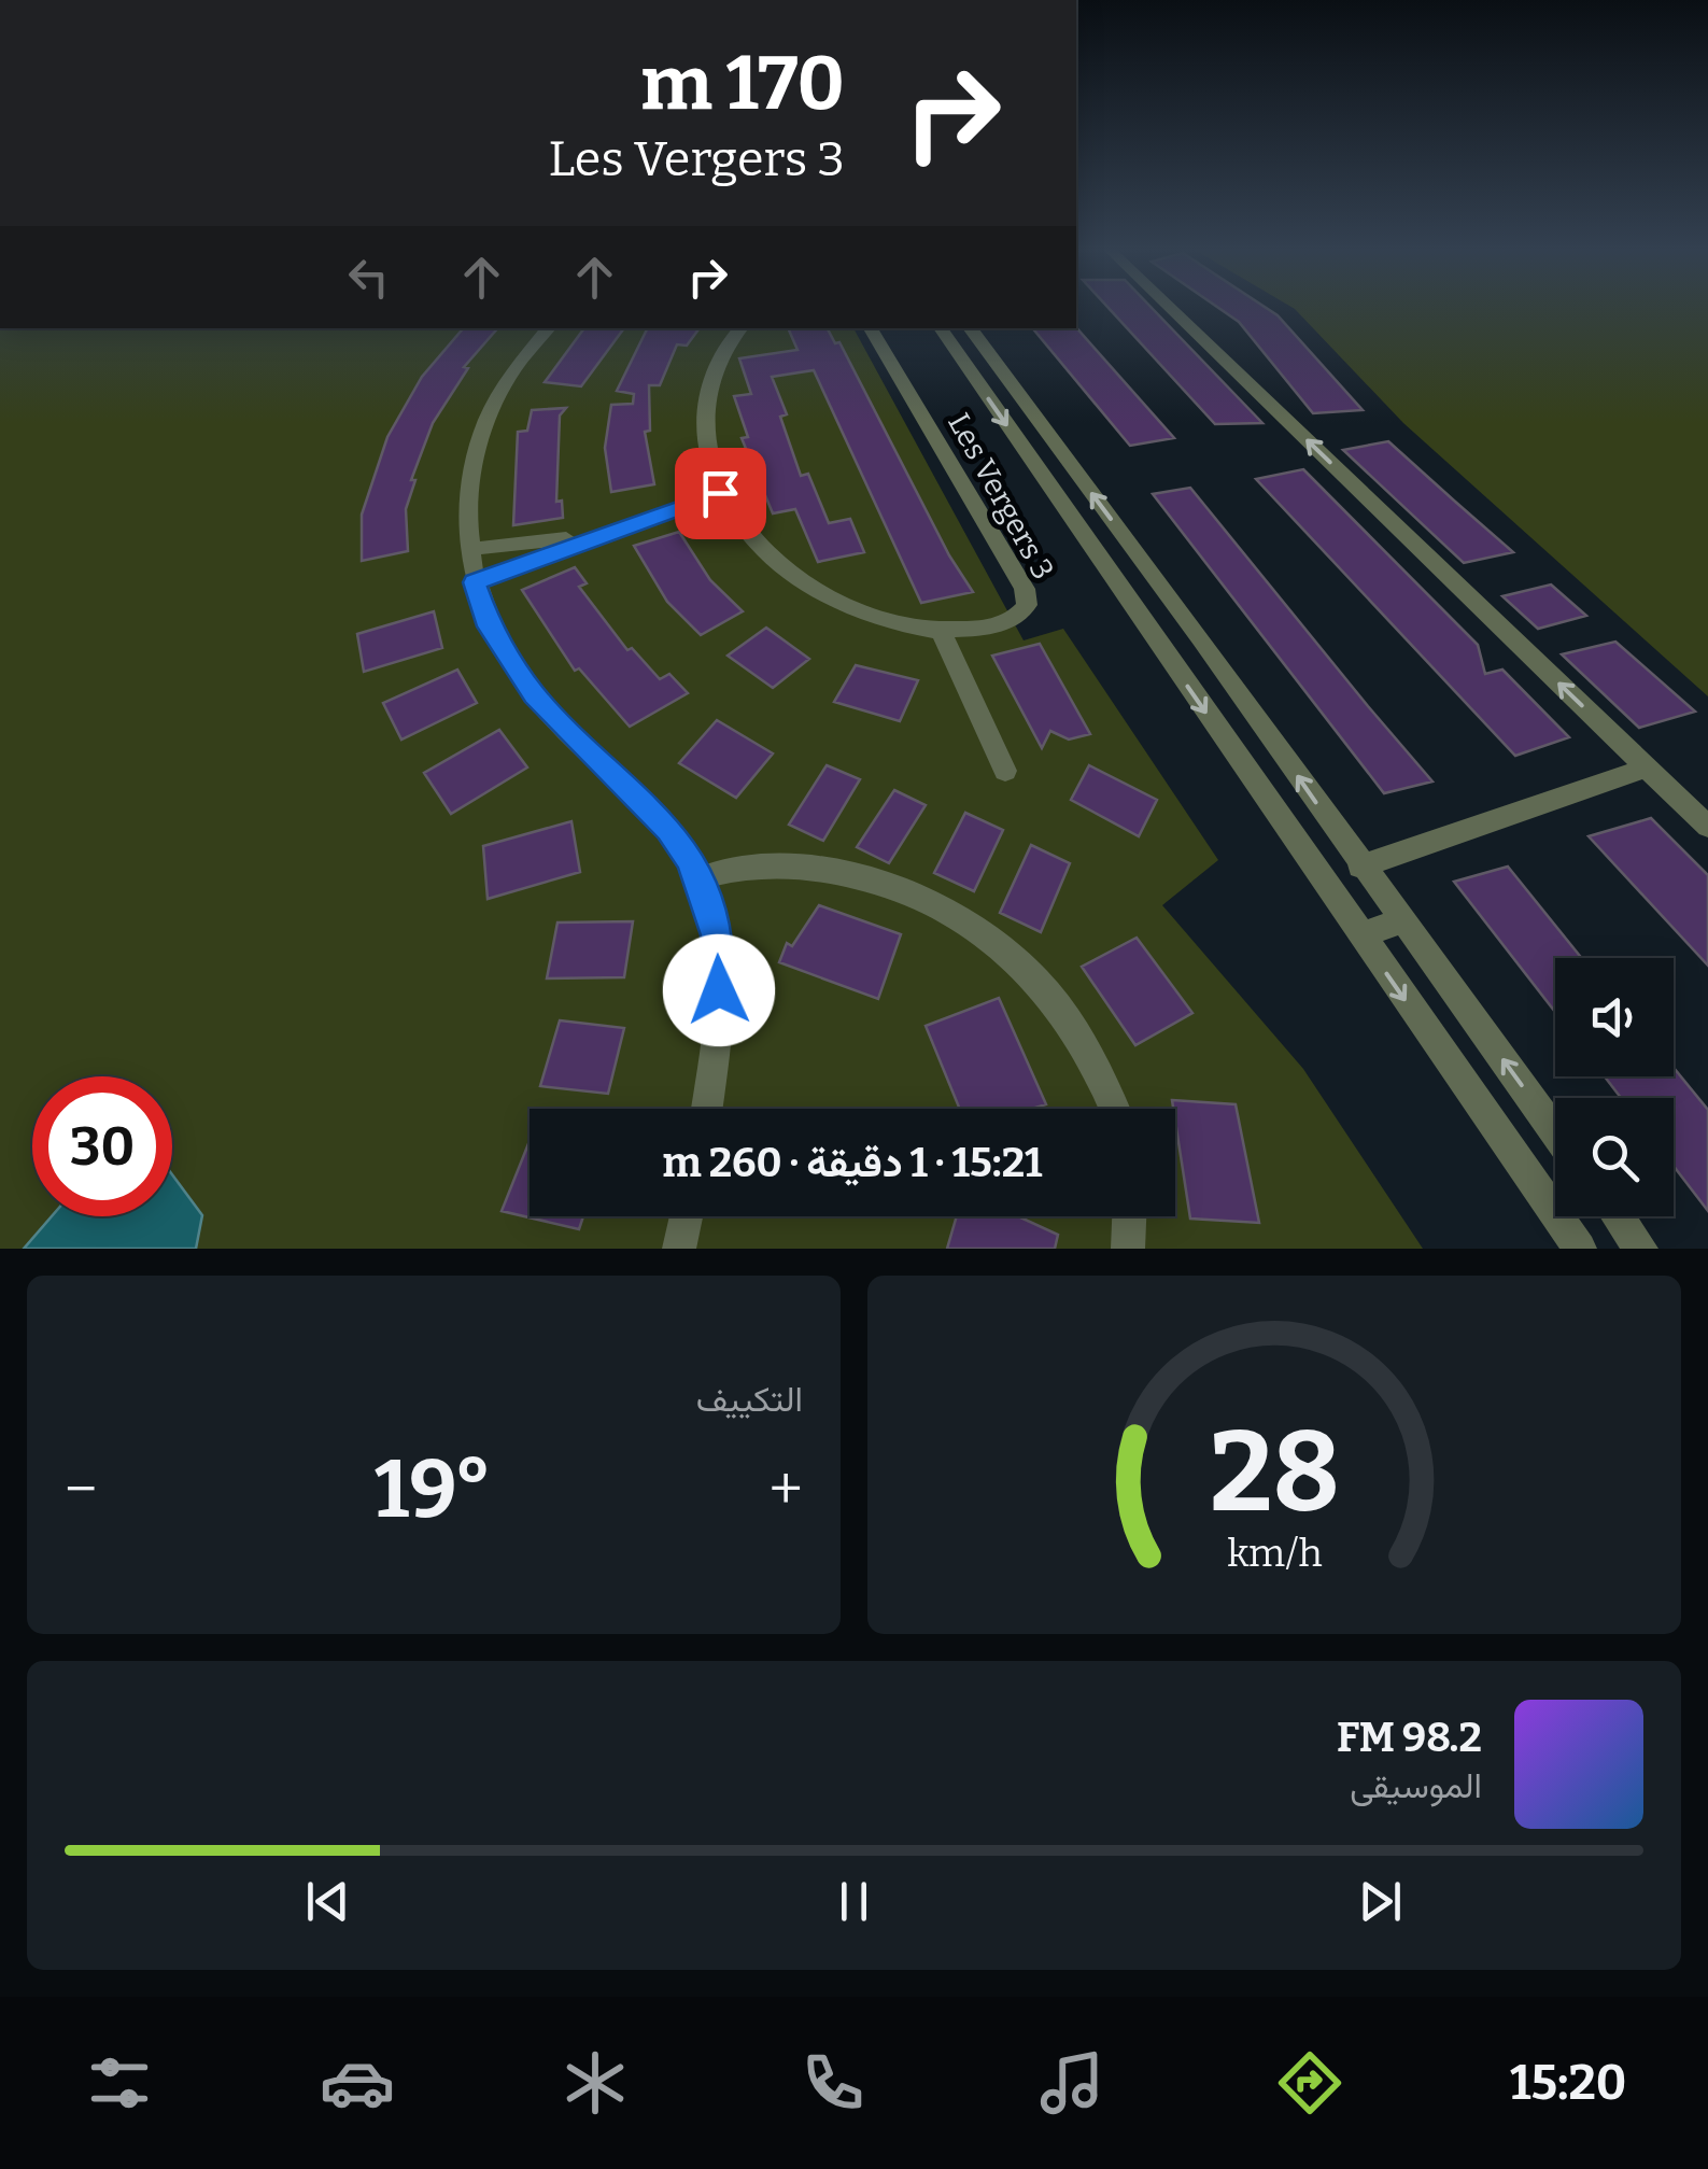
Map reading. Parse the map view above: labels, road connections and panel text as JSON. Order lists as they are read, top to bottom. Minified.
{"streets":{"street":["Les Vergers 3"]},"page":{"turn":["170 m","Les Vergers 3"],"limit":"30","trip":"15:21 · 1 دقيقة · 260 m","tile":"التكييف","heat":["−","19°","+"],"song":["98.2 FM","الموسيقى"],"tabs":"15:20","gauge":["28","km/h"]}}
